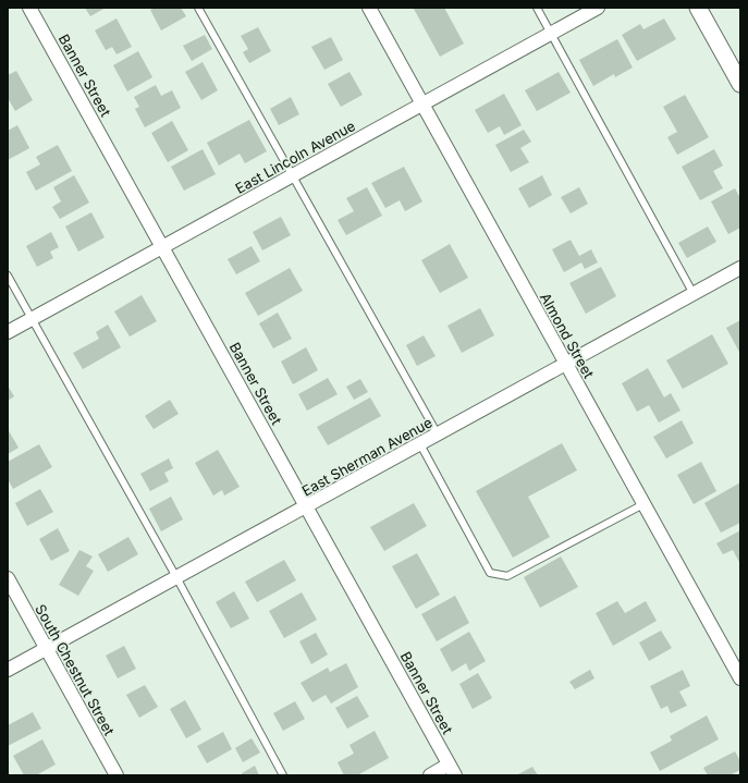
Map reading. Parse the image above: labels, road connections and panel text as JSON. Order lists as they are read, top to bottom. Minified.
{"streets":{"street":["Banner Street","East Lincoln Avenue","Almond Street","East Sherman Avenue","South Chestnut Street"]},"crossings":[["Banner Street","East Lincoln Avenue"],["Banner Street","East Sherman Avenue"],["East Lincoln Avenue","Almond Street"],["Almond Street","East Sherman Avenue"],["East Sherman Avenue","South Chestnut Street"]]}
